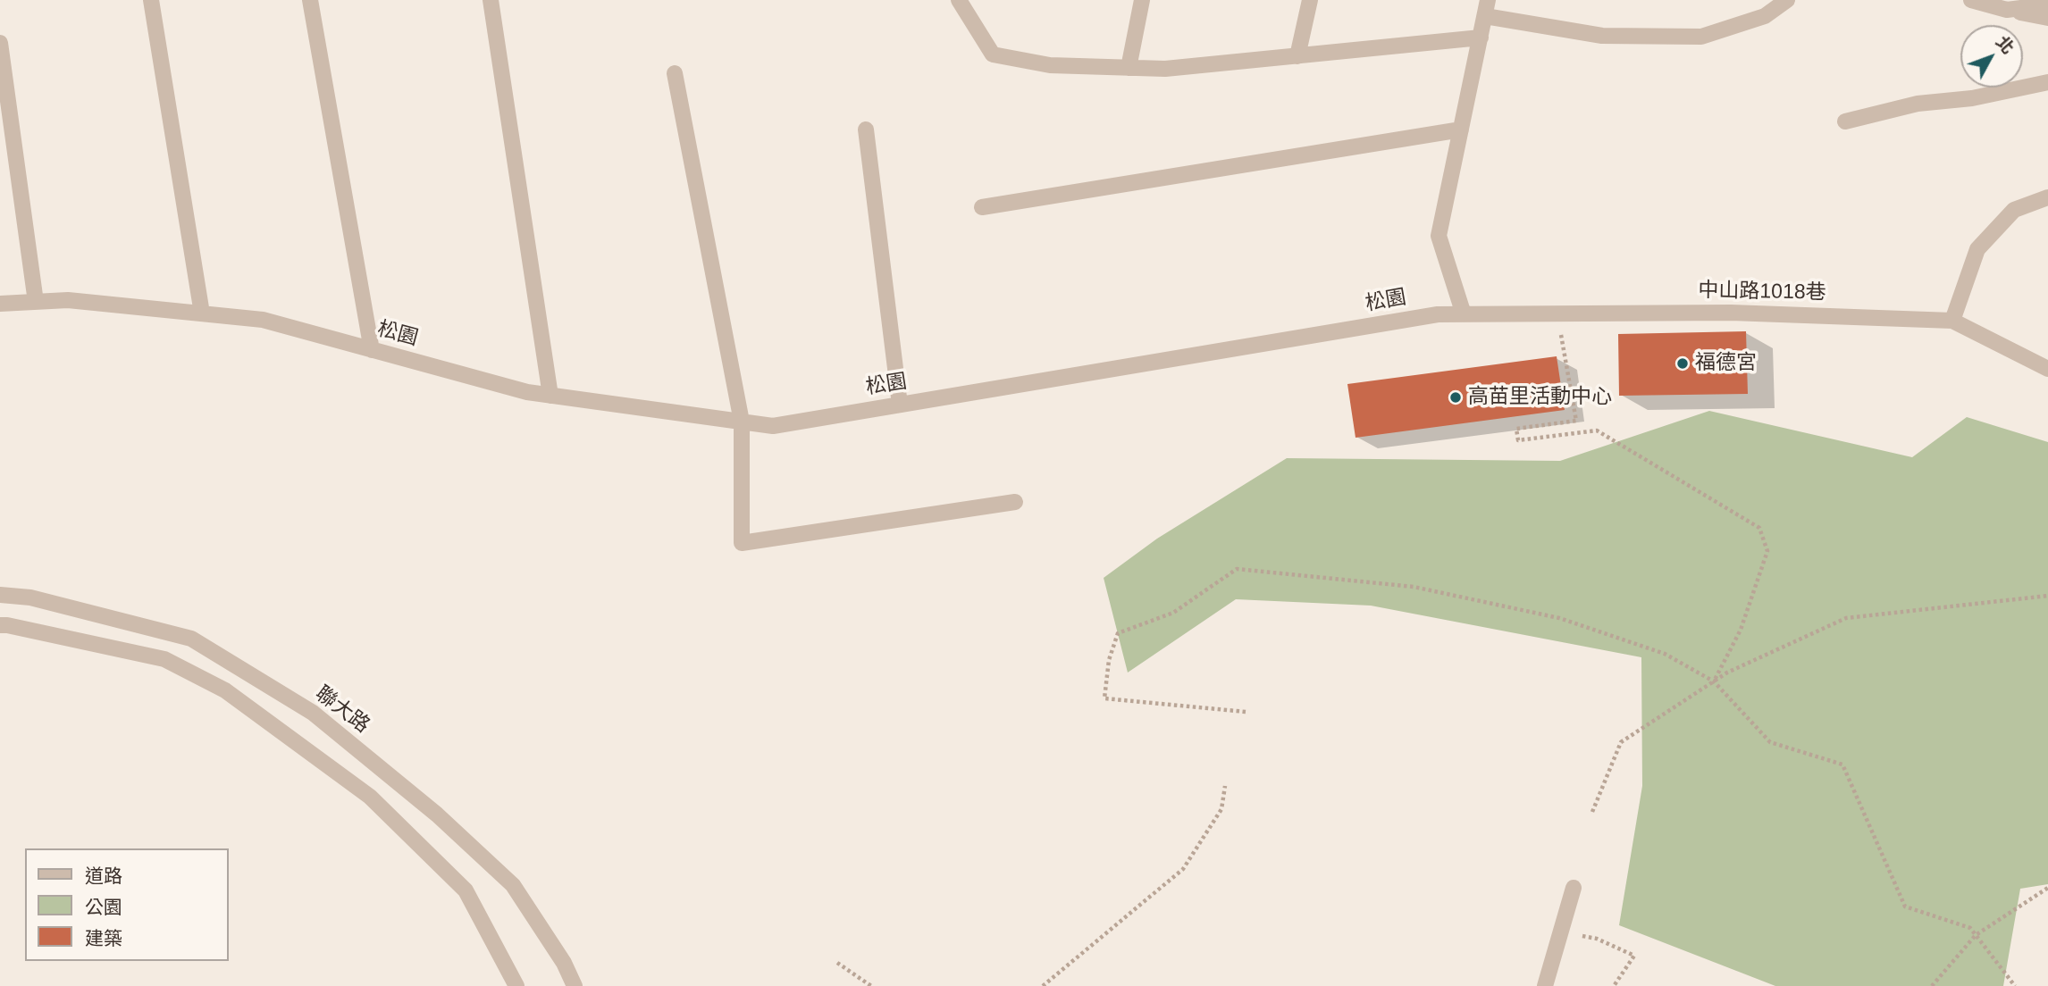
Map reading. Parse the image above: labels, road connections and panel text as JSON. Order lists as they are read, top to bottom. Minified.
{"streets":{"street":["中山路1018巷","松園","聯大路"]},"crossings":[["中山路1018巷","松園"]],"places":["福德宮","高苗里活動中心"],"legend":["道路","公園","建築"],"north":"top right"}
